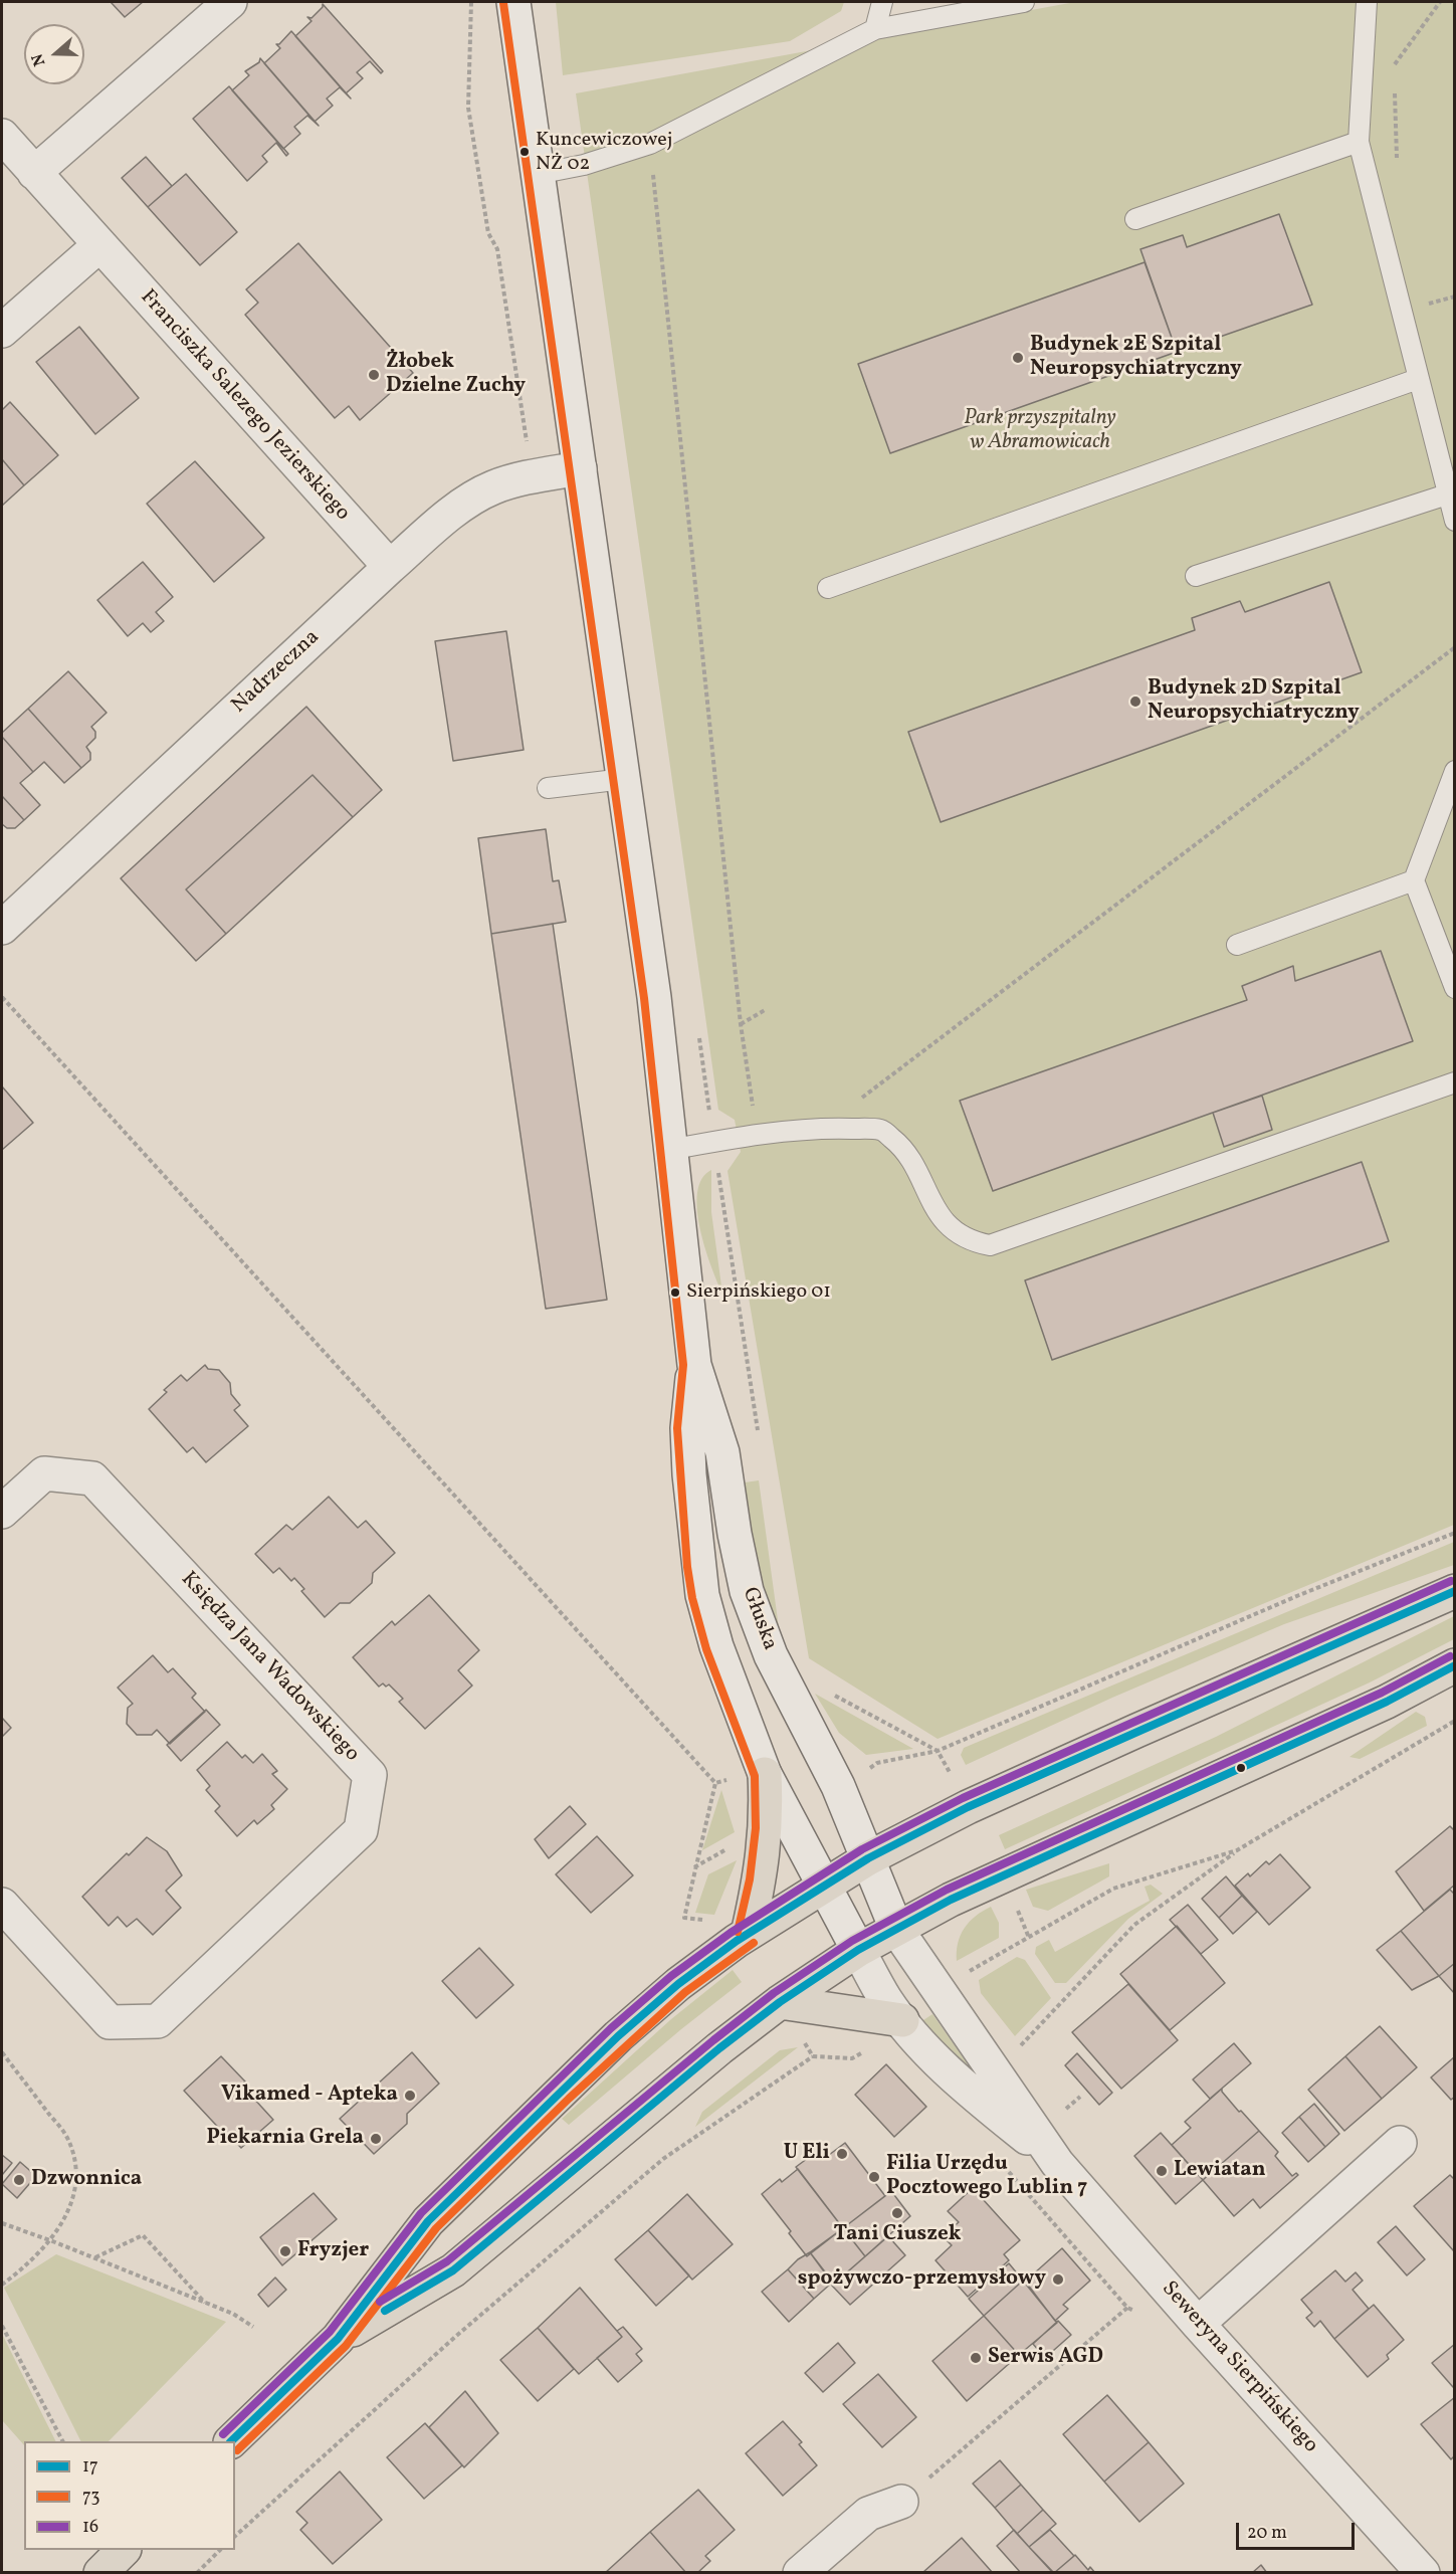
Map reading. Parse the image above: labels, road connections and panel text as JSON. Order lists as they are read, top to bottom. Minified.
{"streets":{"street":["Franciszka Salezego Jezierskiego","Nadrzeczna","Głuska","Księdza Jana Wadowskiego","Seweryna Sierpińskiego"]},"crossings":[["Franciszka Salezego Jezierskiego","Nadrzeczna"],["Nadrzeczna","Głuska"],["Głuska","Seweryna Sierpińskiego"]],"parks":["Park przyszpitalny w Abramowicach"],"places":["Kuncewiczowej NŻ 02","Budynek 2E Szpital Neuropsychiatryczny","Żłobek Dzielne Zuchy","Budynek 2D Szpital Neuropsychiatryczny","Sierpińskiego 01","Vikamed - Apteka","Piekarnia Grela","U Eli","Lewiatan","Filia Urzędu Pocztowego Lublin 7","Dzwonnica","Tani Ciuszek","Fryzjer","spożywczo-przemysłowy","Serwis AGD"],"lines":["transit line 73","transit line 16","transit line 17"],"legend":["17","73","16"],"scale_bar":"20 m","north":"left"}
